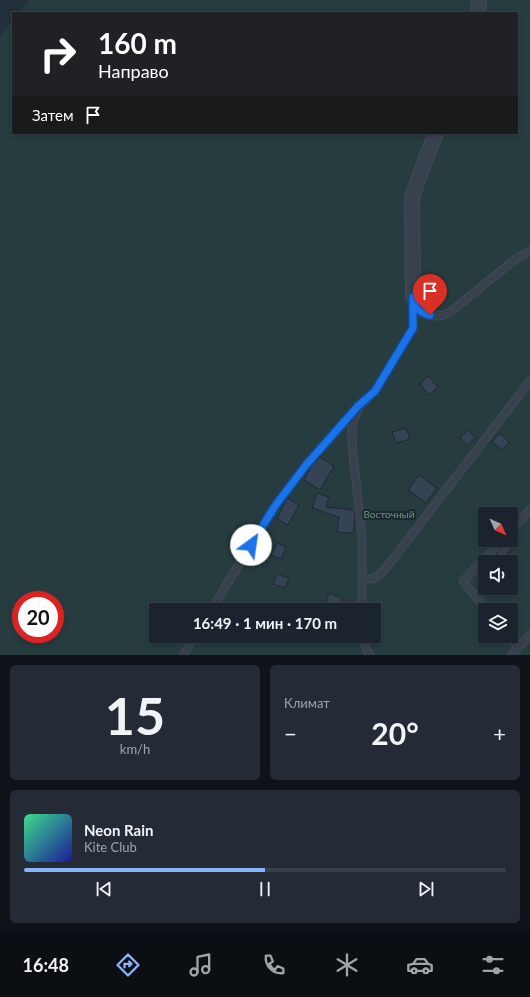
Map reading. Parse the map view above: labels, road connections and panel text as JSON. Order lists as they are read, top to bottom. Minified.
{"parks":["Восточный"],"north":"bottom right","page":{"turn":["160 m","Направо"],"then":"Затем","limit":"20","trip":"16:49 · 1 мин · 170 m","tile":[["15","km/h"],"Климат"],"heat":["−","20°","+"],"song":["Neon Rain","Kite Club"],"tabs":"16:48"}}
